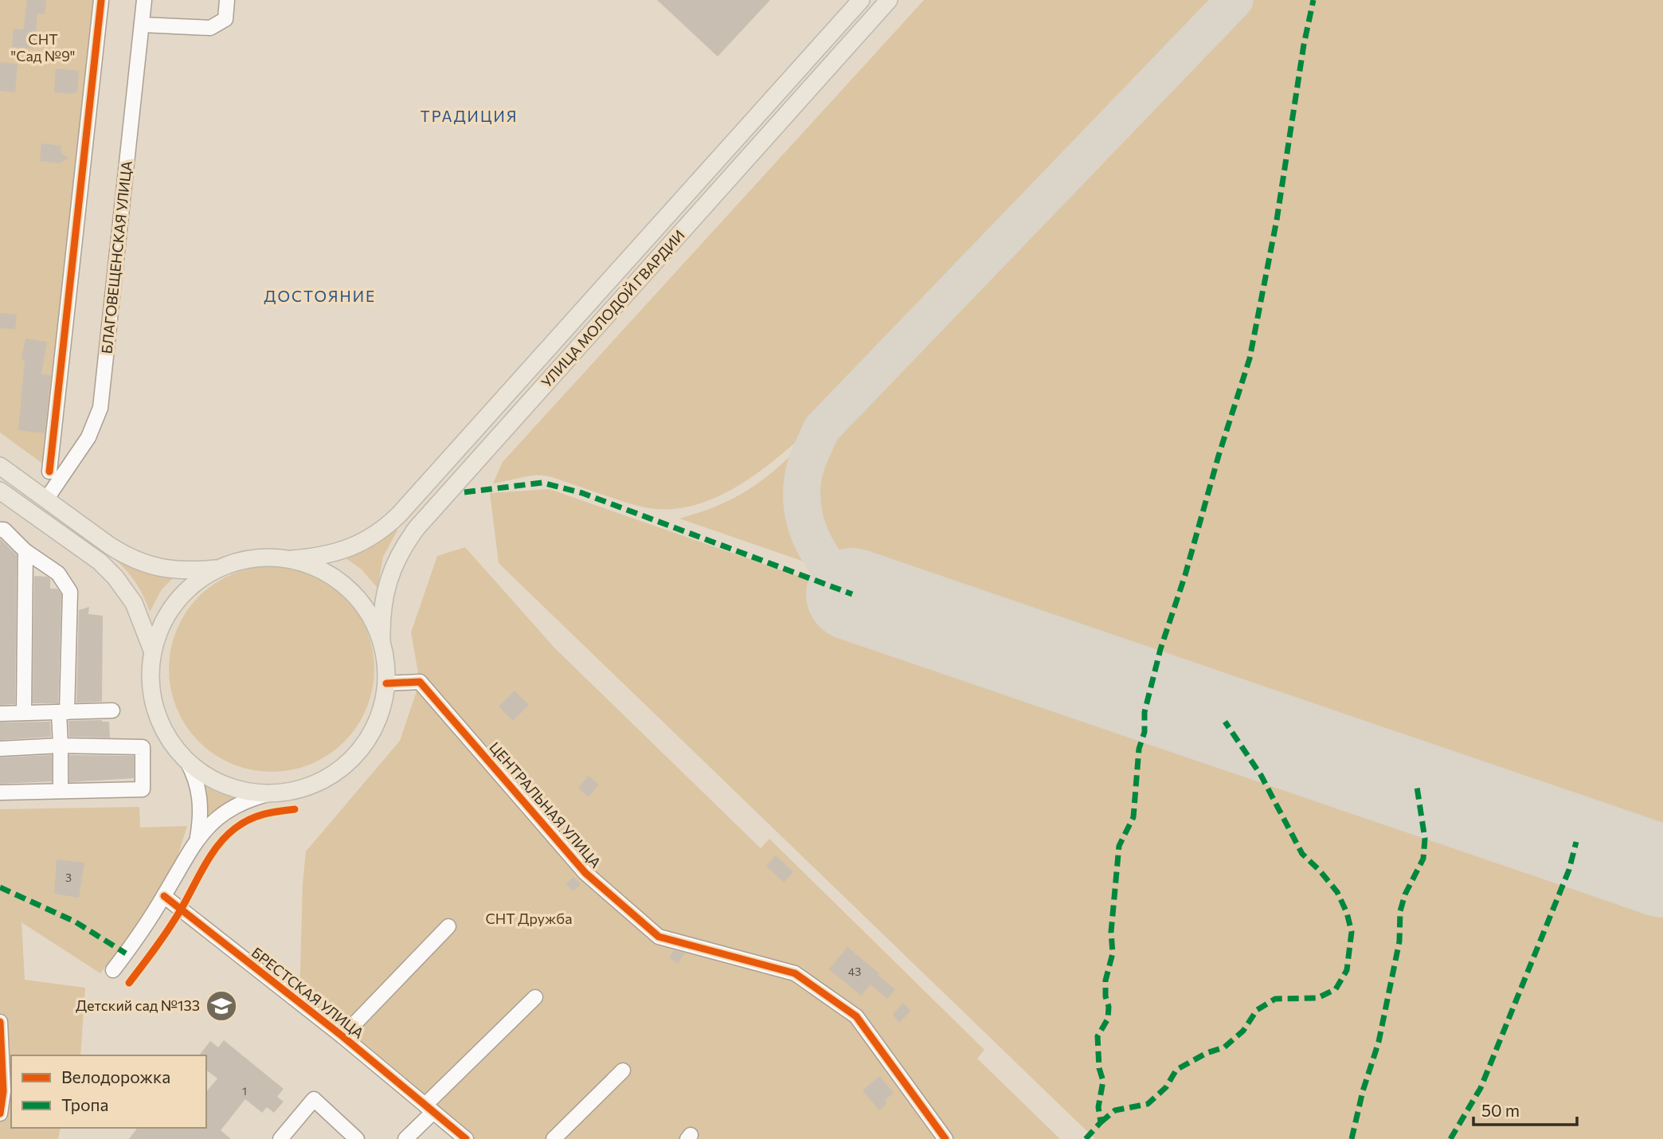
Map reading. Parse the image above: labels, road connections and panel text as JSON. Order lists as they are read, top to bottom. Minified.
{"streets":{"main road":["УЛИЦА МОЛОДОЙ ГВАРДИИ"],"street":["БЛАГОВЕЩЕНСКАЯ УЛИЦА","ЦЕНТРАЛЬНАЯ УЛИЦА","БРЕСТСКАЯ УЛИЦА"]},"districts":["ТРАДИЦИЯ","ДОСТОЯНИЕ"],"parks":["СНТ \"Сад №9\"","СНТ Дружба"],"places":{"school or university":["Детский сад №133"]},"house_numbers":["3","43","1"],"legend":["Велодорожка","Тропа"],"scale_bar":"50 m"}
